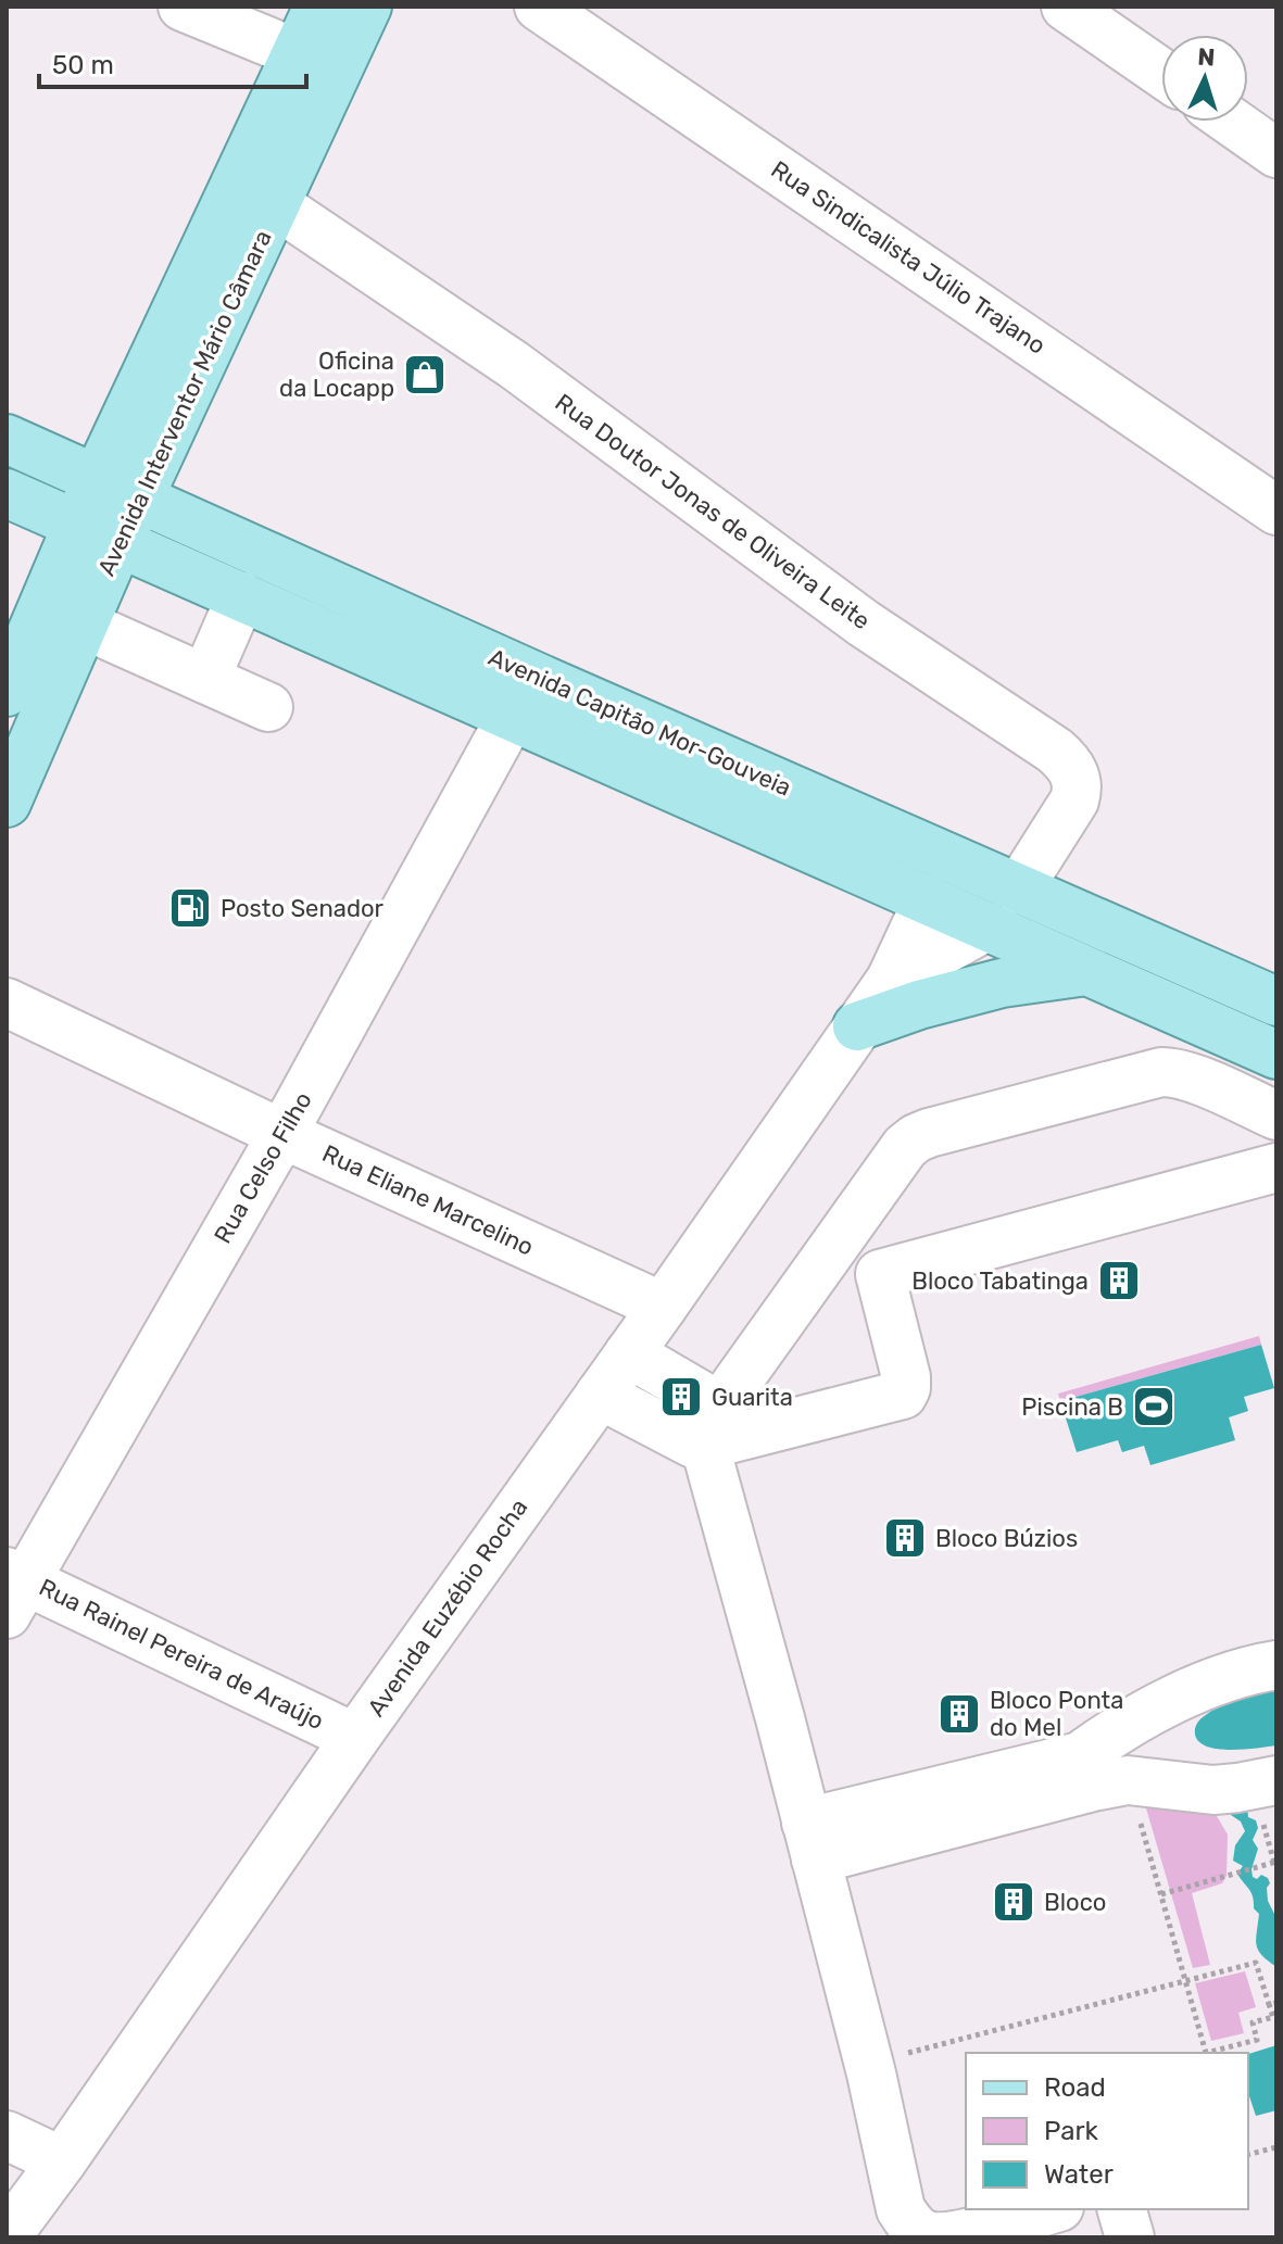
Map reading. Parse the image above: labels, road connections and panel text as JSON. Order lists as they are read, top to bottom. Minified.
{"streets":{"main road":["Avenida Interventor Mário Câmara","Avenida Capitão Mor-Gouveia"],"street":["Rua Sindicalista Júlio Trajano","Rua Doutor Jonas de Oliveira Leite","Rua Celso Filho","Rua Eliane Marcelino","Avenida Euzébio Rocha","Rua Rainel Pereira de Araújo"]},"crossings":[["Avenida Interventor Mário Câmara","Rua Doutor Jonas de Oliveira Leite"],["Avenida Interventor Mário Câmara","Avenida Capitão Mor-Gouveia"],["Rua Doutor Jonas de Oliveira Leite","Avenida Capitão Mor-Gouveia"],["Avenida Capitão Mor-Gouveia","Rua Celso Filho"],["Avenida Capitão Mor-Gouveia","Avenida Euzébio Rocha"],["Rua Celso Filho","Rua Eliane Marcelino"],["Rua Celso Filho","Rua Rainel Pereira de Araújo"],["Rua Eliane Marcelino","Avenida Euzébio Rocha"],["Avenida Euzébio Rocha","Rua Rainel Pereira de Araújo"]],"places":{"shop":["Oficina da Locapp"],"fuel station":["Posto Senador"],"building":["Bloco Tabatinga","Guarita","Bloco Búzios","Bloco Ponta do Mel","Bloco"],"sports":["Piscina B"]},"legend":["Road","Park","Water"],"scale_bar":"50 m","north":"top"}
